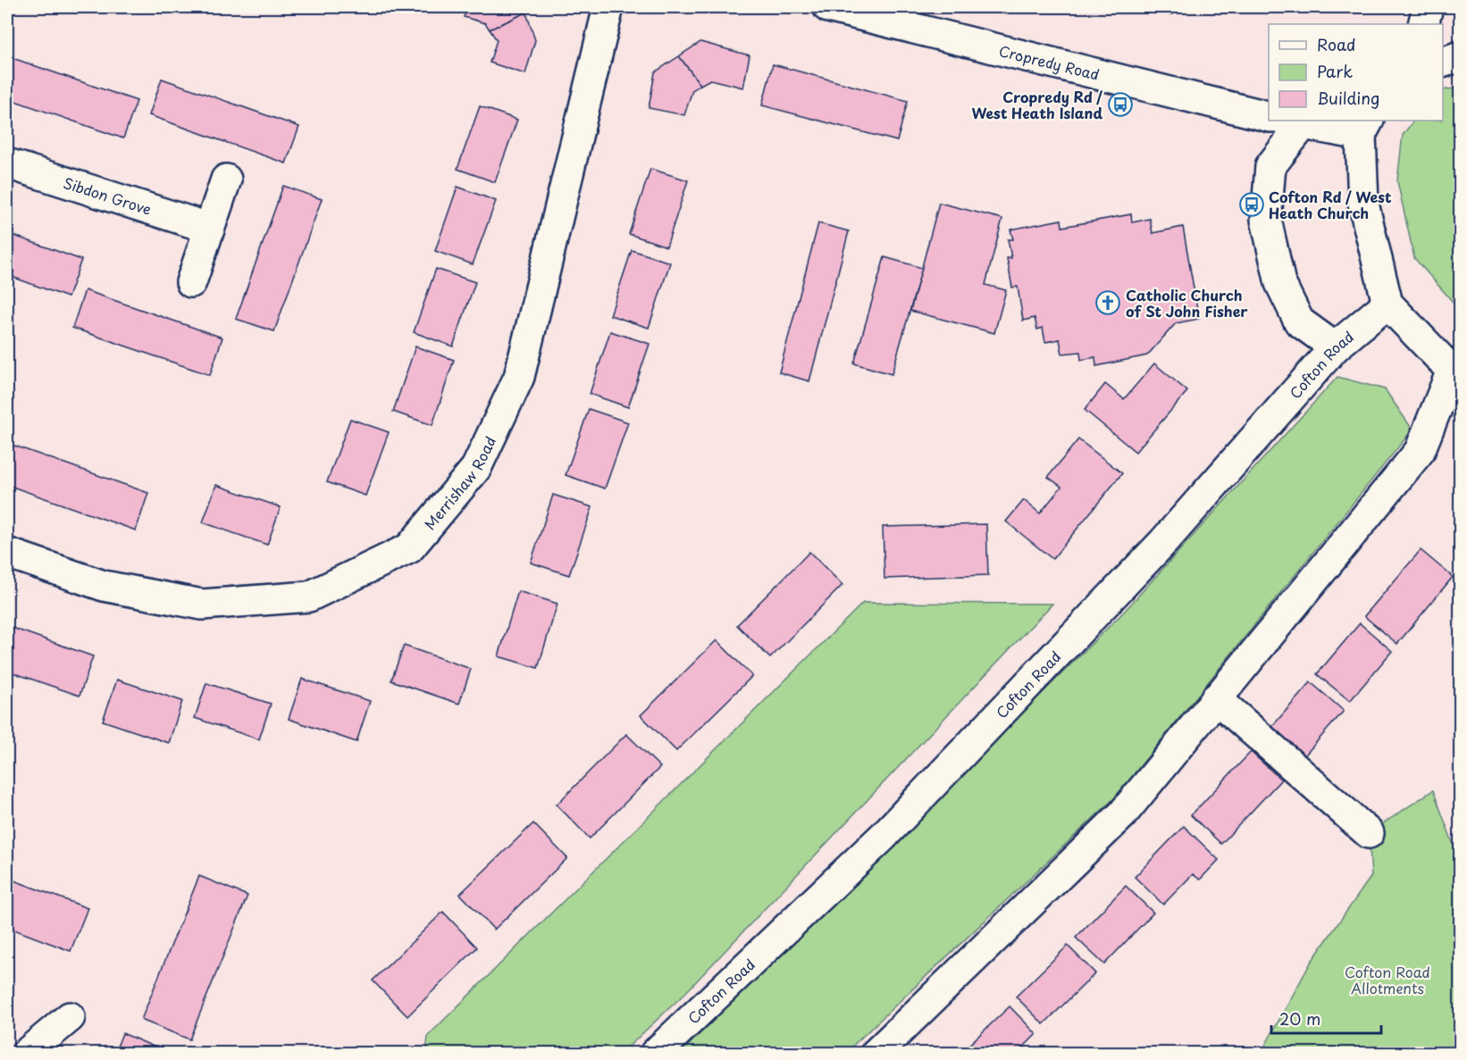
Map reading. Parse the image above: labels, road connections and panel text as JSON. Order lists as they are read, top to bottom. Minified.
{"streets":{"street":["Cropredy Road","Sibdon Grove","Cofton Road","Merrishaw Road"]},"parks":["Cofton Road Allotments"],"places":{"bus stop":["Cropredy Rd / West Heath Island","Cofton Rd / West Heath Church"],"church":["Catholic Church of St John Fisher"]},"legend":["Road","Park","Building"],"scale_bar":"20 m"}
